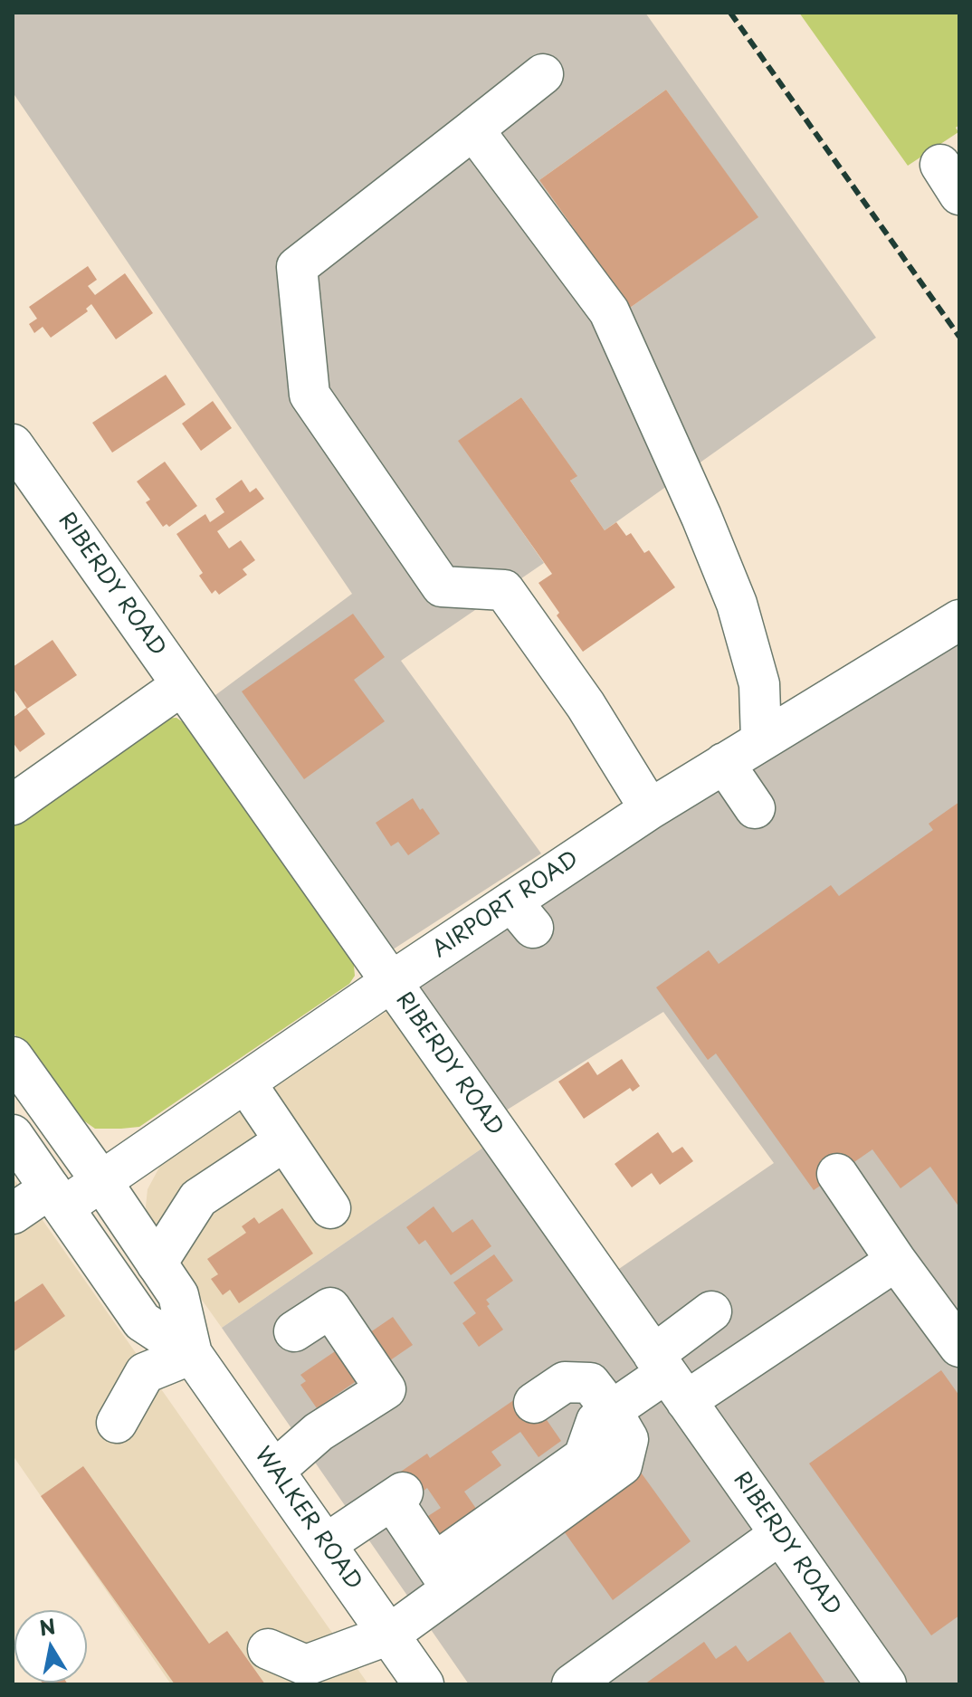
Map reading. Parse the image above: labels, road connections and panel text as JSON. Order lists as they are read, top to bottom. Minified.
{"streets":{"street":["RIBERDY ROAD","AIRPORT ROAD","WALKER ROAD"]},"crossings":[["RIBERDY ROAD","AIRPORT ROAD"],["AIRPORT ROAD","WALKER ROAD"]],"north":"top"}
